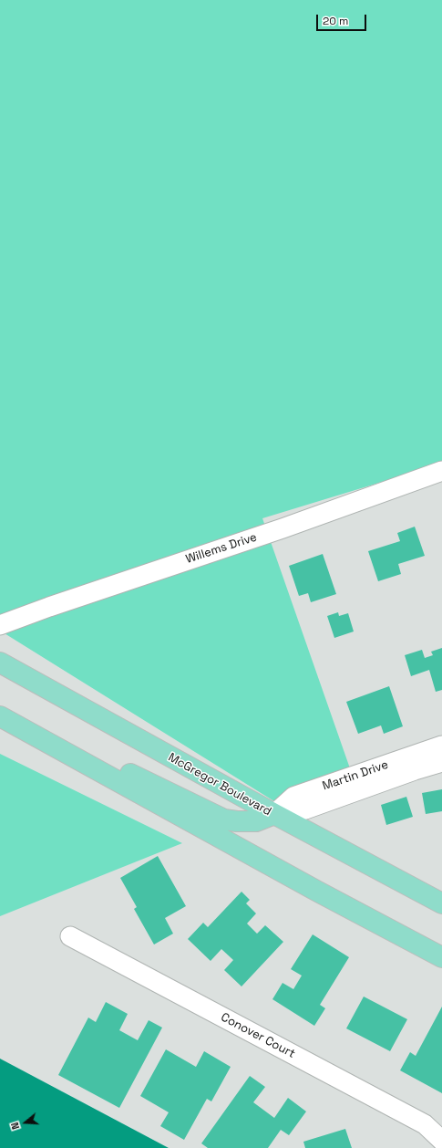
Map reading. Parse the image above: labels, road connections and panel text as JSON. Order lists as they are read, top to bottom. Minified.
{"streets":{"main road":["McGregor Boulevard"],"street":["Willems Drive","Martin Drive","Conover Court"]},"crossings":[["Martin Drive","McGregor Boulevard"]],"scale_bar":"20 m","north":"left"}
